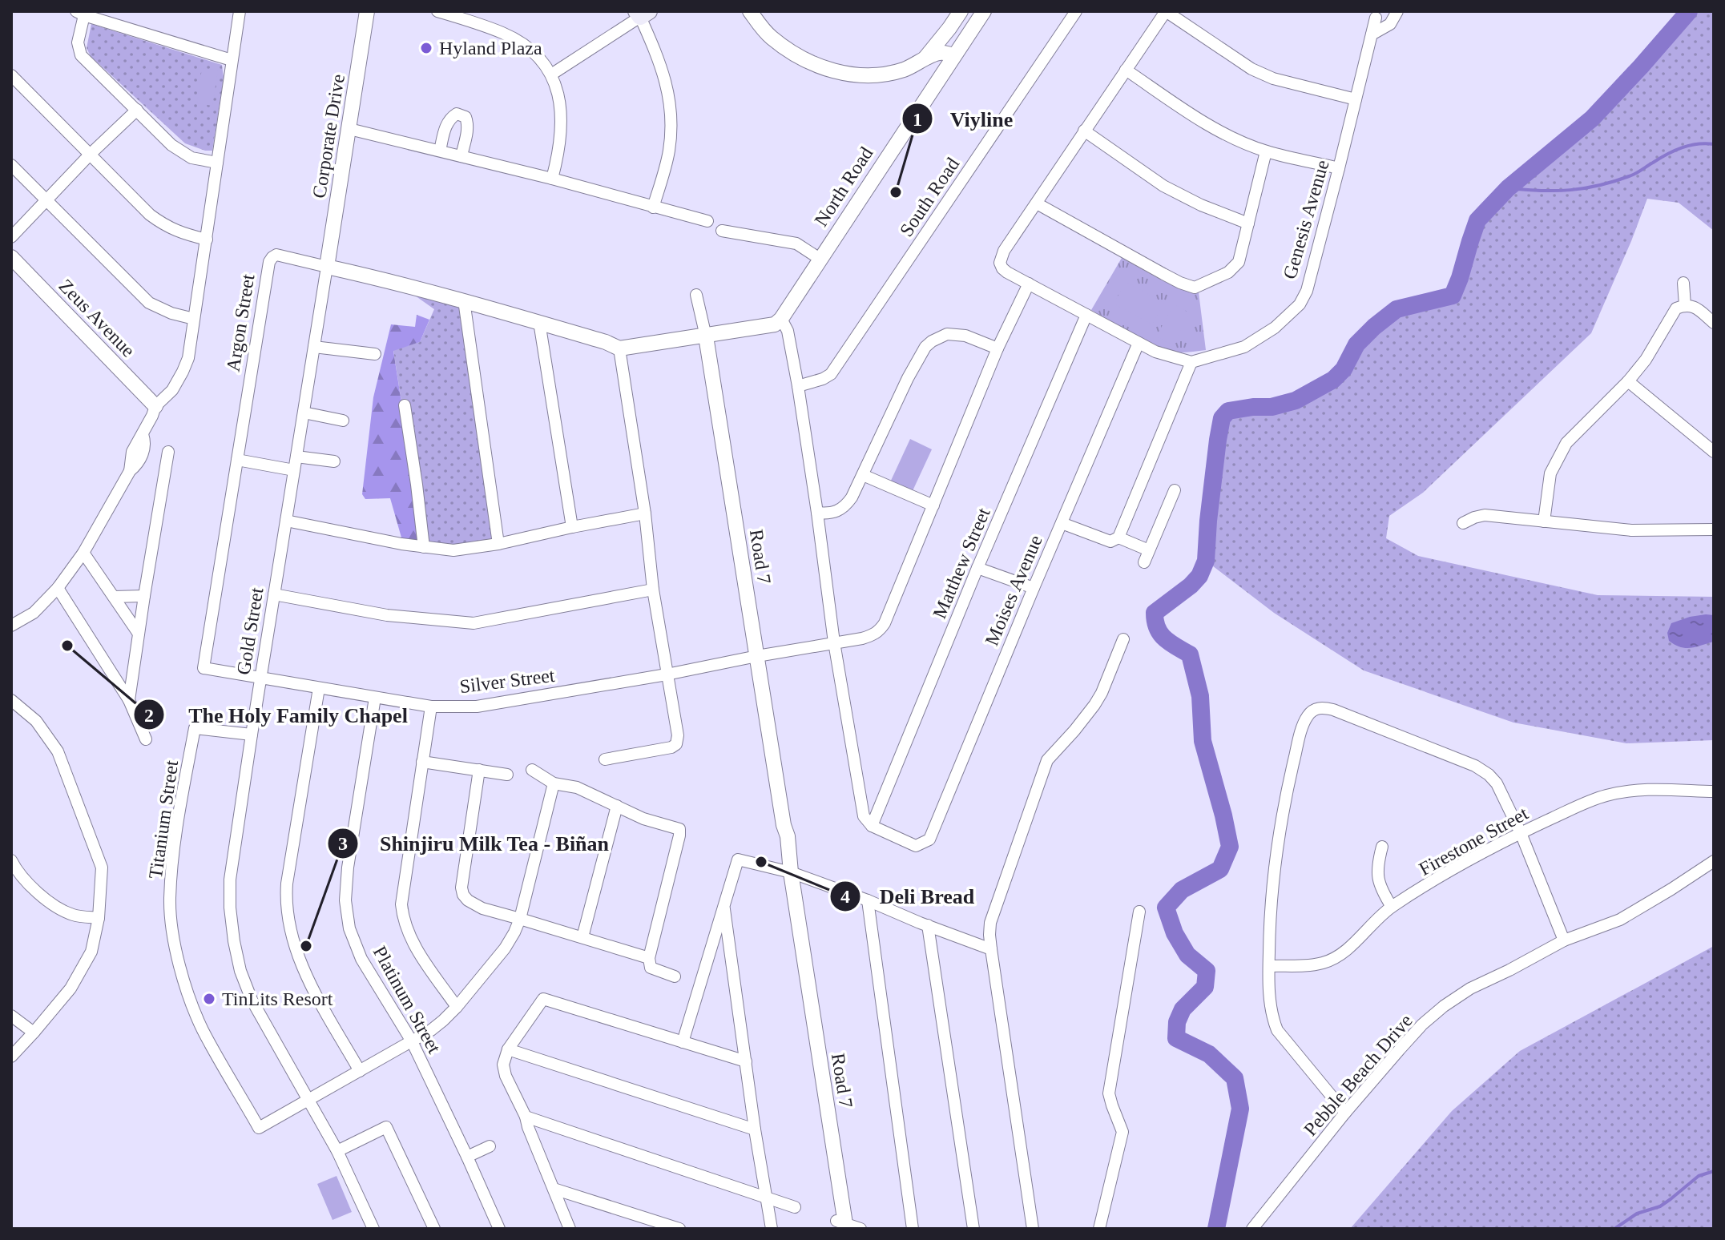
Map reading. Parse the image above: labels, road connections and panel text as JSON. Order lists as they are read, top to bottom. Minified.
{"streets":{"street":["Corporate Drive","North Road","South Road","Genesis Avenue","Zeus Avenue","Argon Street","Road 7","Matthew Street","Moises Avenue","Gold Street","Silver Street","Titanium Street","Firestone Street","Platinum Street","Pebble Beach Drive"]},"crossings":[["Corporate Drive","Argon Street"],["Corporate Drive","Gold Street"],["Argon Street","Road 7"],["Argon Street","Gold Street"],["Argon Street","Silver Street"],["Road 7","Silver Street"],["Matthew Street","Moises Avenue"],["Gold Street","Silver Street"],["Gold Street","Titanium Street"],["Silver Street","Platinum Street"]],"places":["Hyland Plaza","Viyline","The Holy Family Chapel","Deli Bread","Shinjiru Milk Tea - Biñan","TinLits Resort"]}
